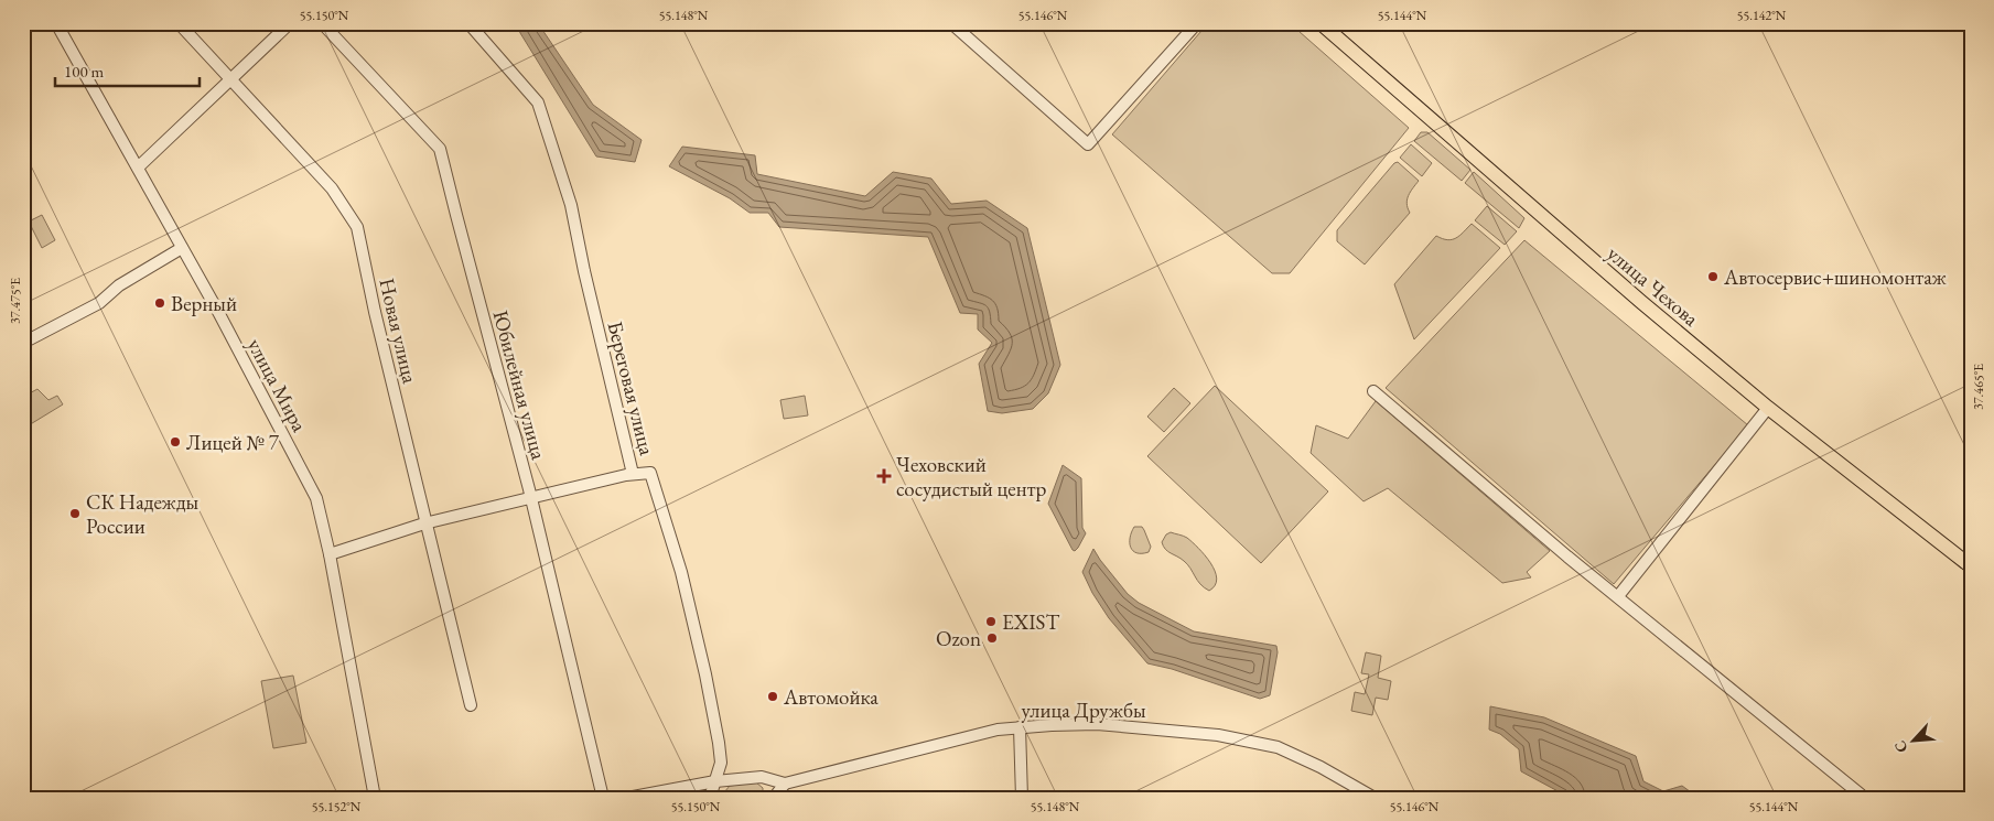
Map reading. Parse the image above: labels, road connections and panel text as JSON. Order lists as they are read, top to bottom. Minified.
{"streets":{"main road":["улица Чехова"],"street":["Новая улица","улица Мира","Юбилейная улица","Береговая улица","улица Дружбы"]},"crossings":[["Береговая улица","улица Дружбы"]],"places":{"other":["Автосервис+шиномонтаж","Верный","Лицей № 7","СК Надежды России","EXIST","Ozon","Автомойка"],"health":["Чеховский сосудистый центр"]},"scale_bar":"100 m","north":"bottom left","coordinates":["55.150°N","55.148°N","55.146°N","55.144°N","55.142°N","37.475°E","37.465°E","55.152°N"]}
